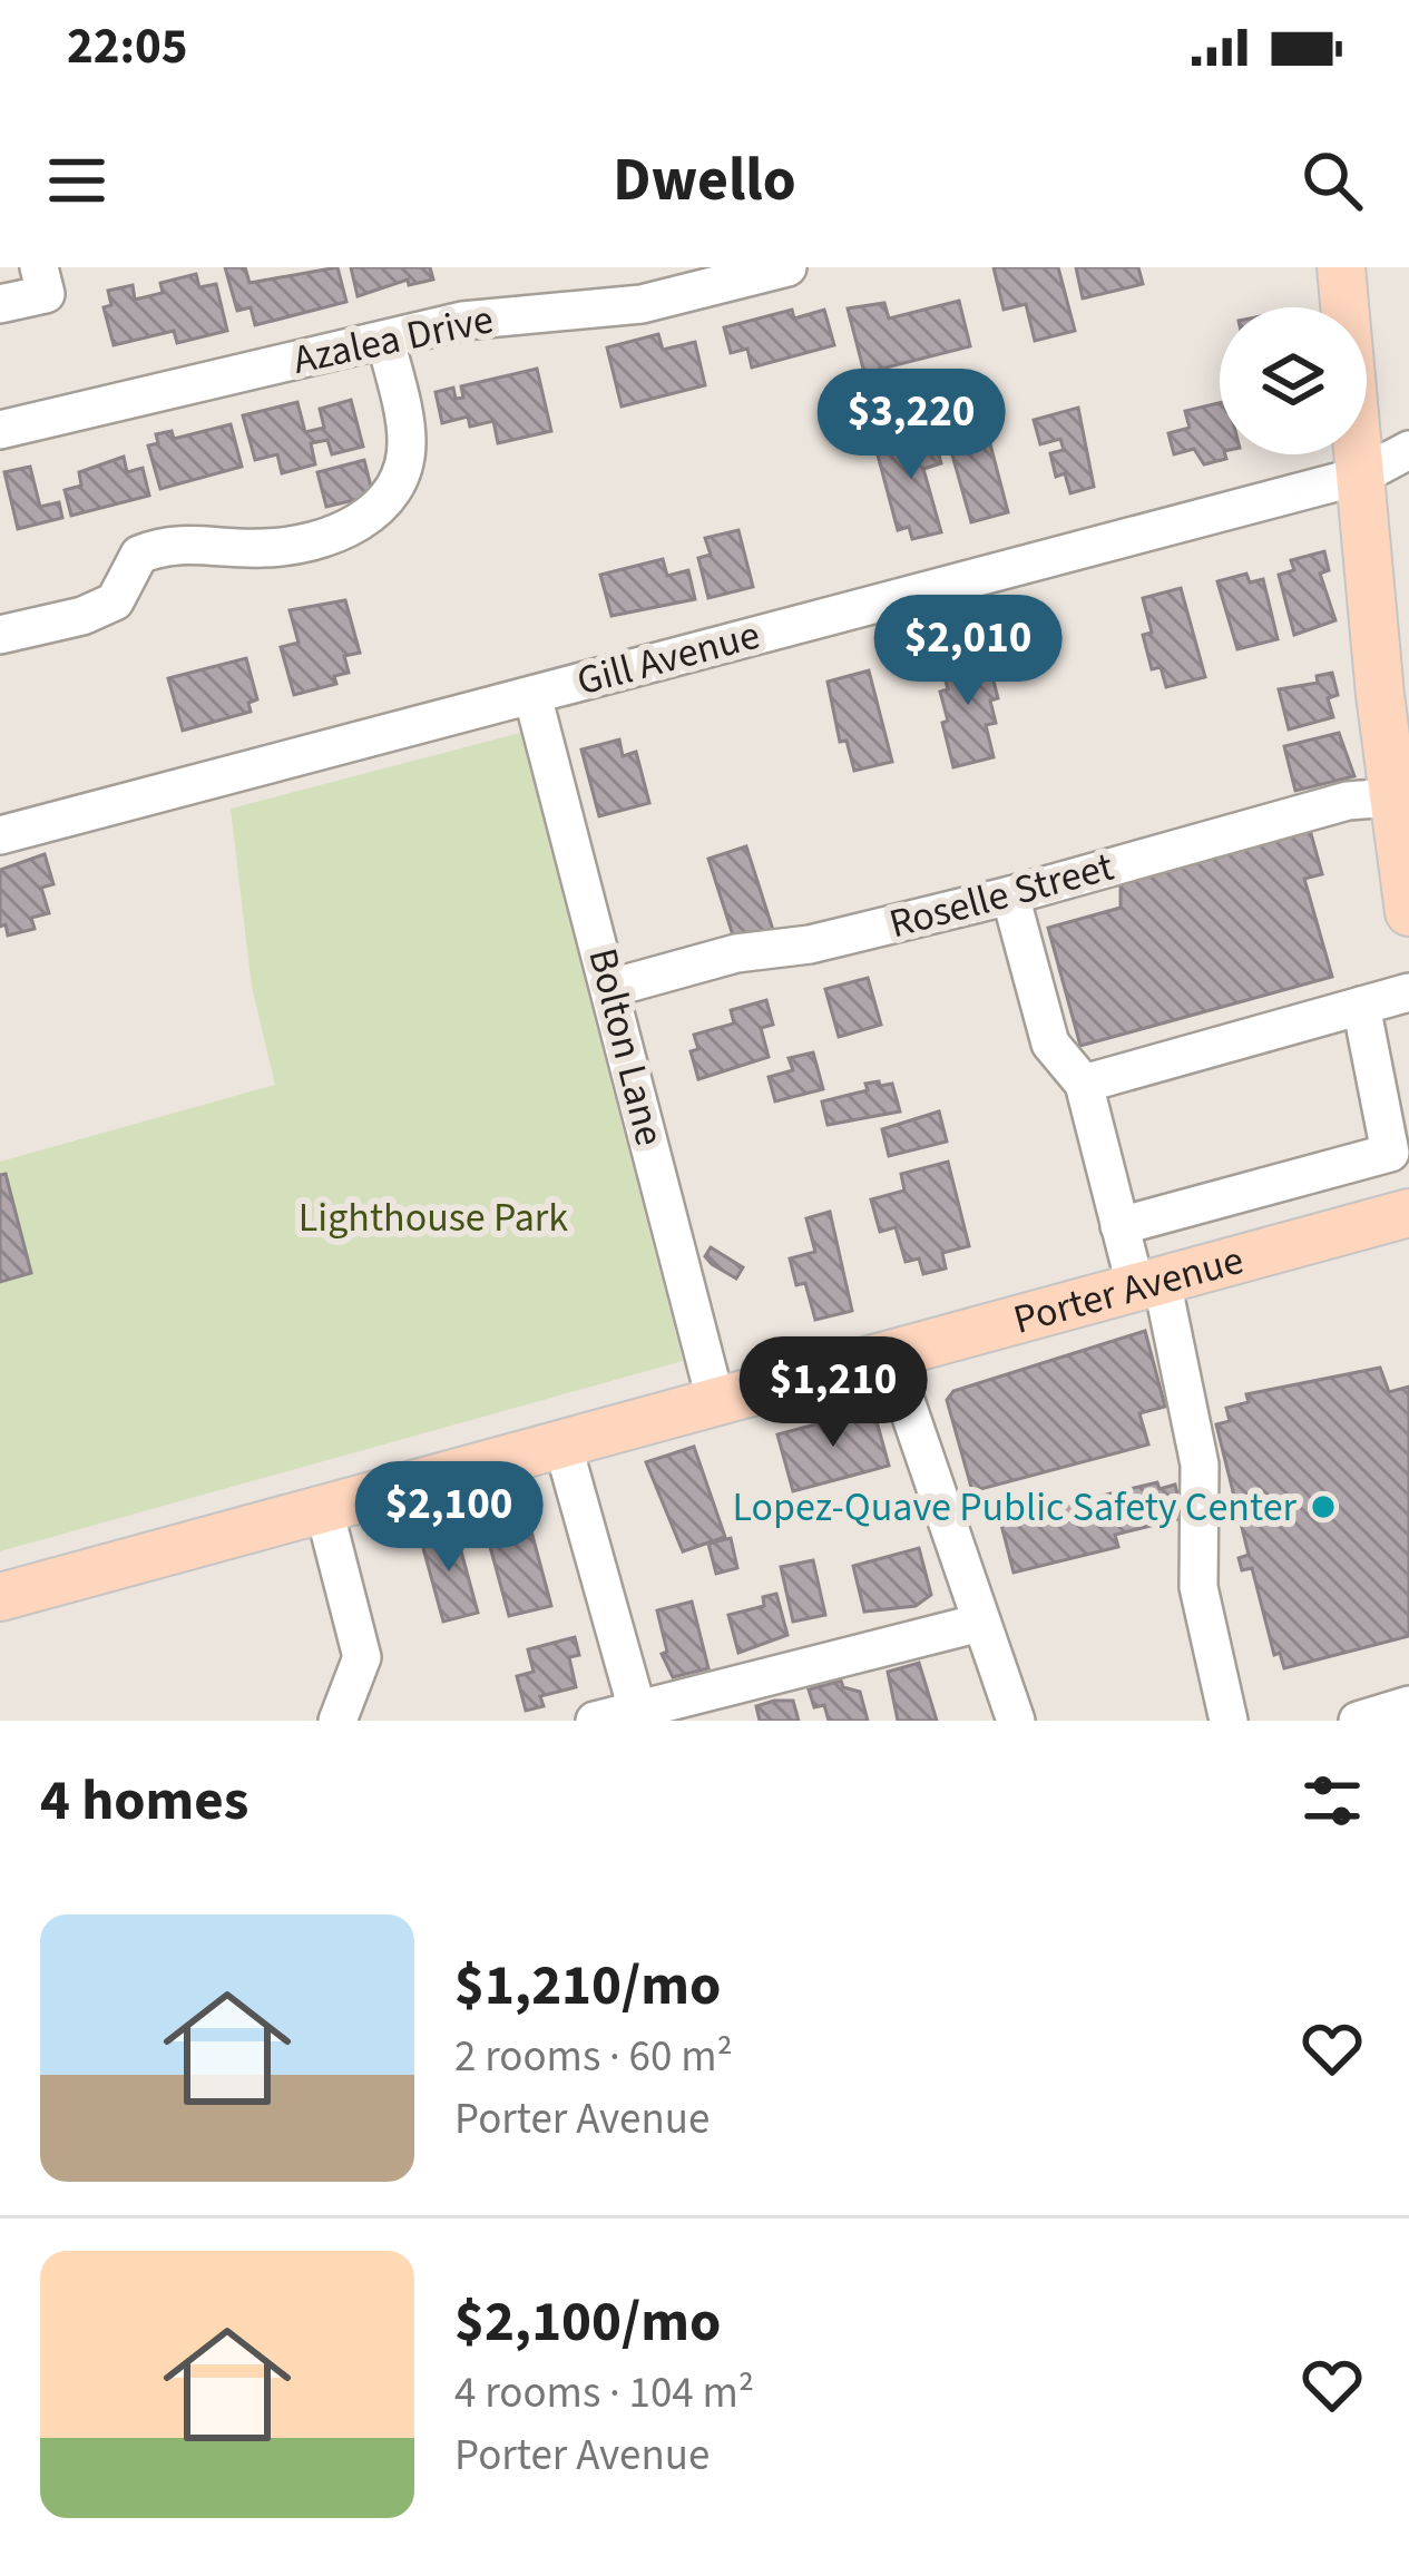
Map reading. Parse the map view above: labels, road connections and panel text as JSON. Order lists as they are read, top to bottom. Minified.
{"streets":{"main road":["Porter Avenue"],"street":["Azalea Drive","Gill Avenue","Roselle Street","Bolton Lane"]},"crossings":[["Gill Avenue","Bolton Lane"],["Roselle Street","Bolton Lane"],["Bolton Lane","Porter Avenue"]],"parks":["Lighthouse Park"],"places":["Lopez-Quave Public Safety Center"],"page":{"status":"22:05","header":"Dwello","price":["$3,220","$2,010","$1,210","$2,100"],"heading":"4 homes","list":[{"name":"$1,210/mo","note":"2 rooms · 60 m² · Porter Avenue"},{"name":"$2,100/mo","note":"4 rooms · 104 m² · Porter Avenue"}]}}
